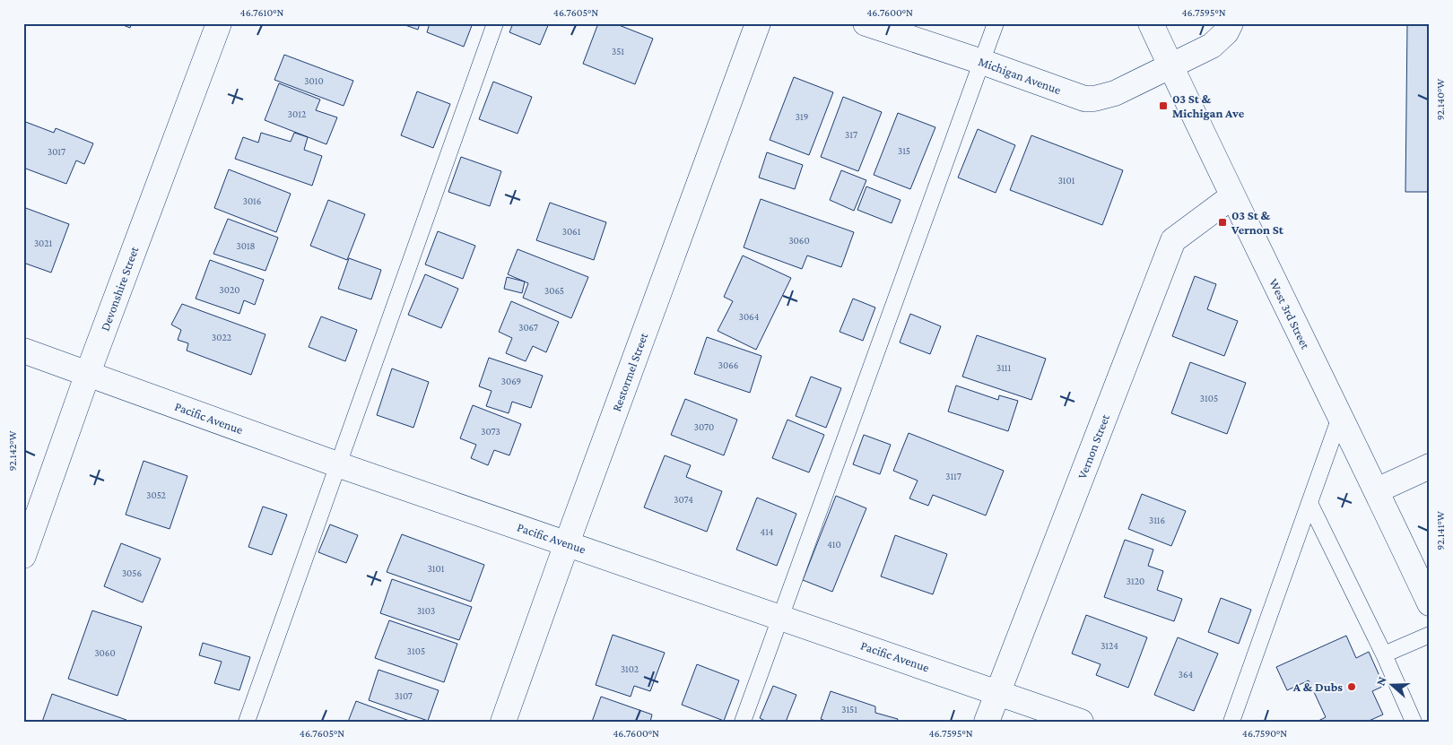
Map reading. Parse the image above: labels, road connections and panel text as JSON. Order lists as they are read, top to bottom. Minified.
{"streets":{"street":["Michigan Avenue","Devonshire Street","West 3rd Street","Restormel Street","Pacific Avenue","Vernon Street"]},"crossings":[["Michigan Avenue","West 3rd Street"],["Devonshire Street","Pacific Avenue"],["West 3rd Street","Vernon Street"],["Restormel Street","Pacific Avenue"],["Pacific Avenue","Vernon Street"]],"places":{"transit":["03 St & Michigan Ave","03 St & Vernon St"],"other":["A & Dubs"]},"house_numbers":["351","3010","3012","319","317","315","3017","3101","3016","3061","3060","3021","3018","3020","3065","3064","3067","3022","3066","3111","3069","3105","3070","3073","3117","3052","3074","3116","414","410","3101","3056","3120","3103","3124","3105","3060","3102","364","3107","3151"],"north":"left","coordinates":["46.7610°N","46.7605°N","46.7600°N","46.7595°N","92.140°W","92.142°W","92.141°W","46.7590°N"]}
